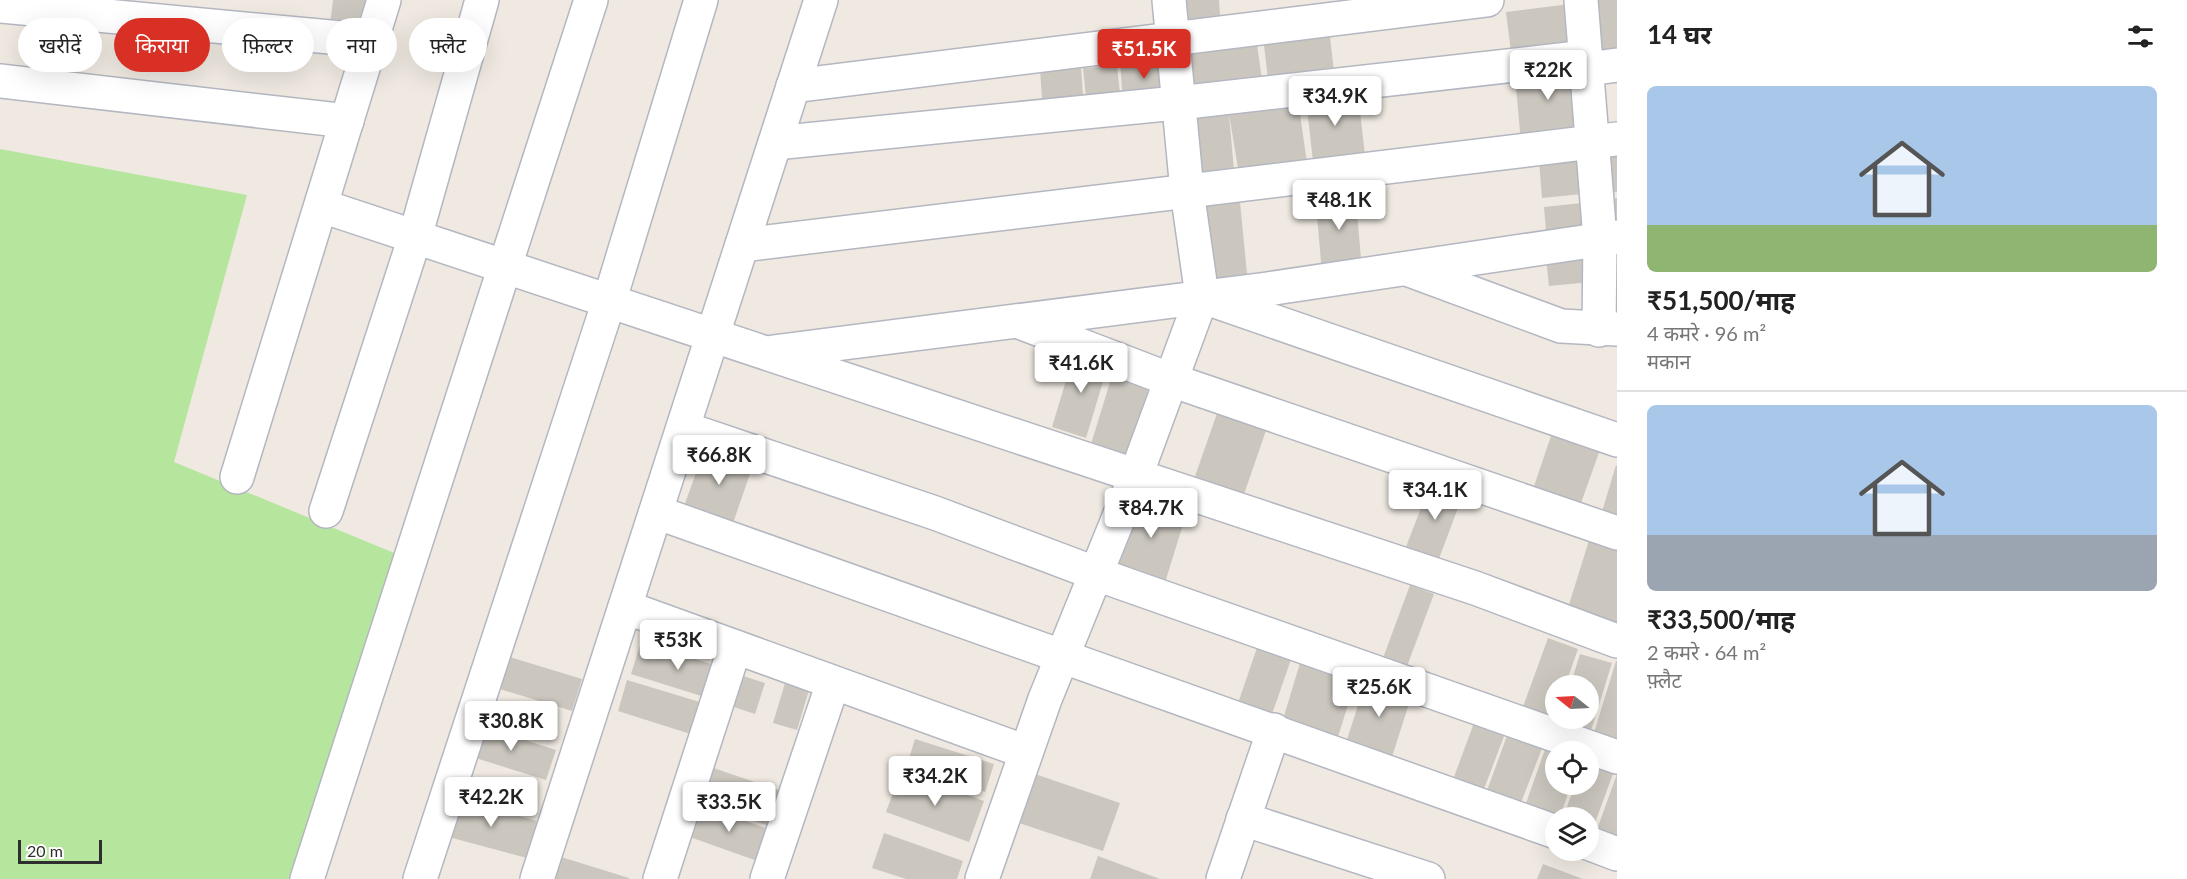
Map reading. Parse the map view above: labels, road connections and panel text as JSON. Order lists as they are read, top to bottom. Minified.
{"scale_bar":"20 m","north":"left","page":{"heading":"14 घर","chip":["खरीदें","किराया","फ़िल्टर","नया","फ़्लैट"],"price":["₹51.5K","₹22K","₹34.9K","₹48.1K","₹41.6K","₹66.8K","₹34.1K","₹84.7K","₹53K","₹25.6K","₹30.8K","₹34.2K","₹42.2K","₹33.5K"],"list":[{"name":"₹51,500/माह","note":"4 कमरे · 96 m² · मकान"},{"name":"₹33,500/माह","note":"2 कमरे · 64 m² · फ़्लैट"}],"scale":"20 m"}}
